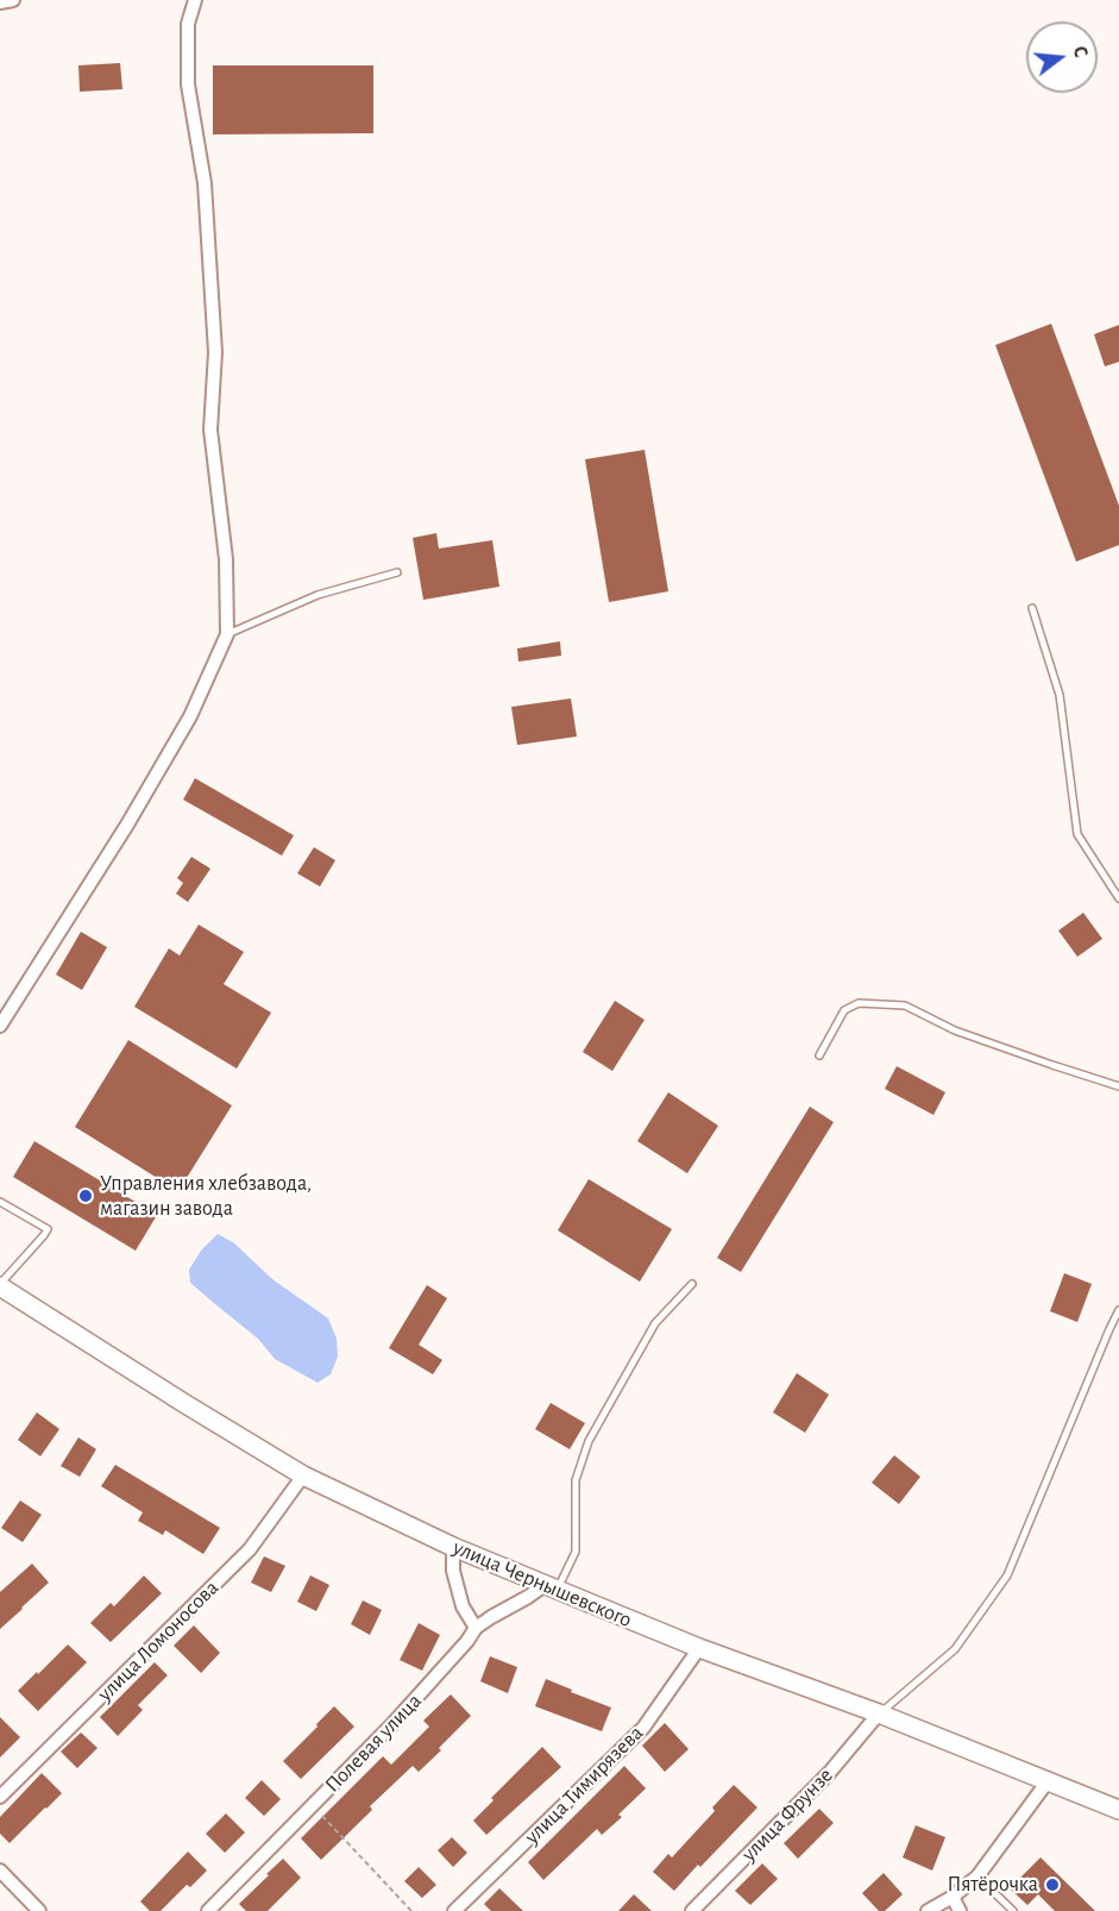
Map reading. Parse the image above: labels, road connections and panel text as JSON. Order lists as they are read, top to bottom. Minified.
{"streets":{"main road":["улица Чернышевского"],"street":["улица Ломоносова","Полевая улица","улица Тимирязева","улица Фрунзе"]},"crossings":[["улица Чернышевского","улица Ломоносова"],["улица Чернышевского","Полевая улица"],["улица Чернышевского","улица Тимирязева"],["улица Чернышевского","улица Фрунзе"]],"places":["Управления хлебзавода, магазин завода","Пятёрочка"],"north":"right"}
